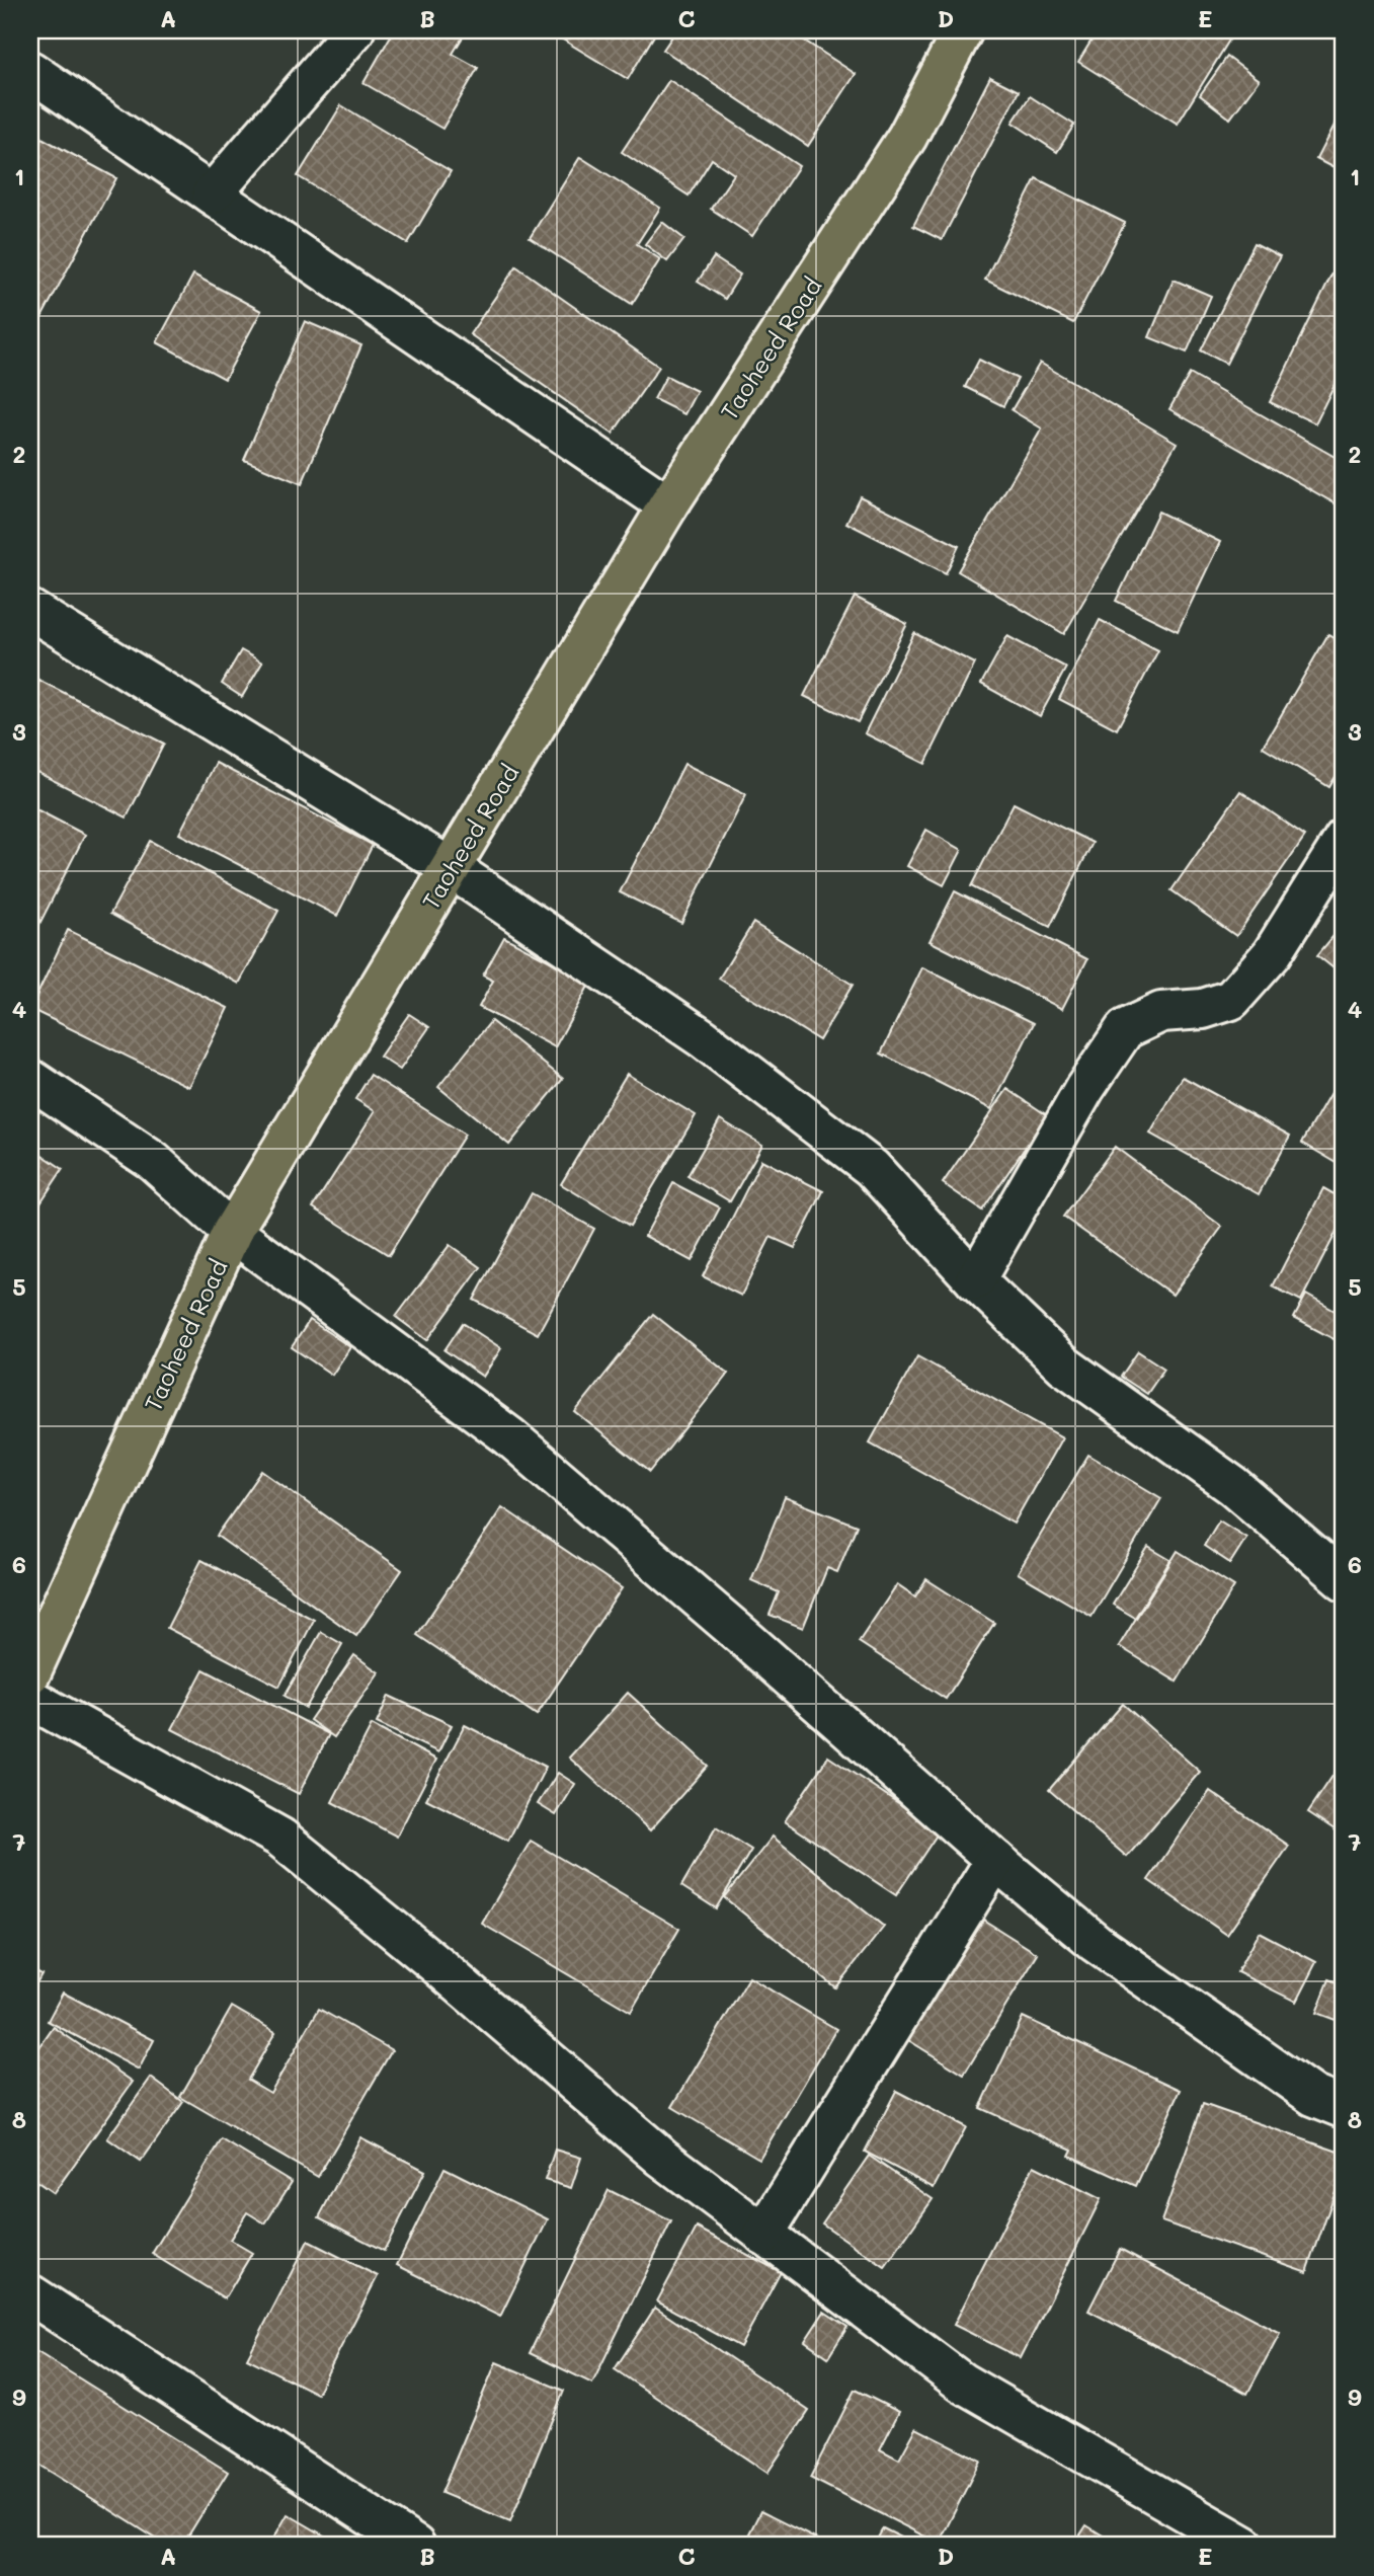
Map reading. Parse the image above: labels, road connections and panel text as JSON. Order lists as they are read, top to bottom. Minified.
{"streets":{"main road":["Taoheed Road"]},"grid":{"columns":["A","B","C","D","E"],"rows":["1","2","3","4","5","6","7","8","9"]}}
